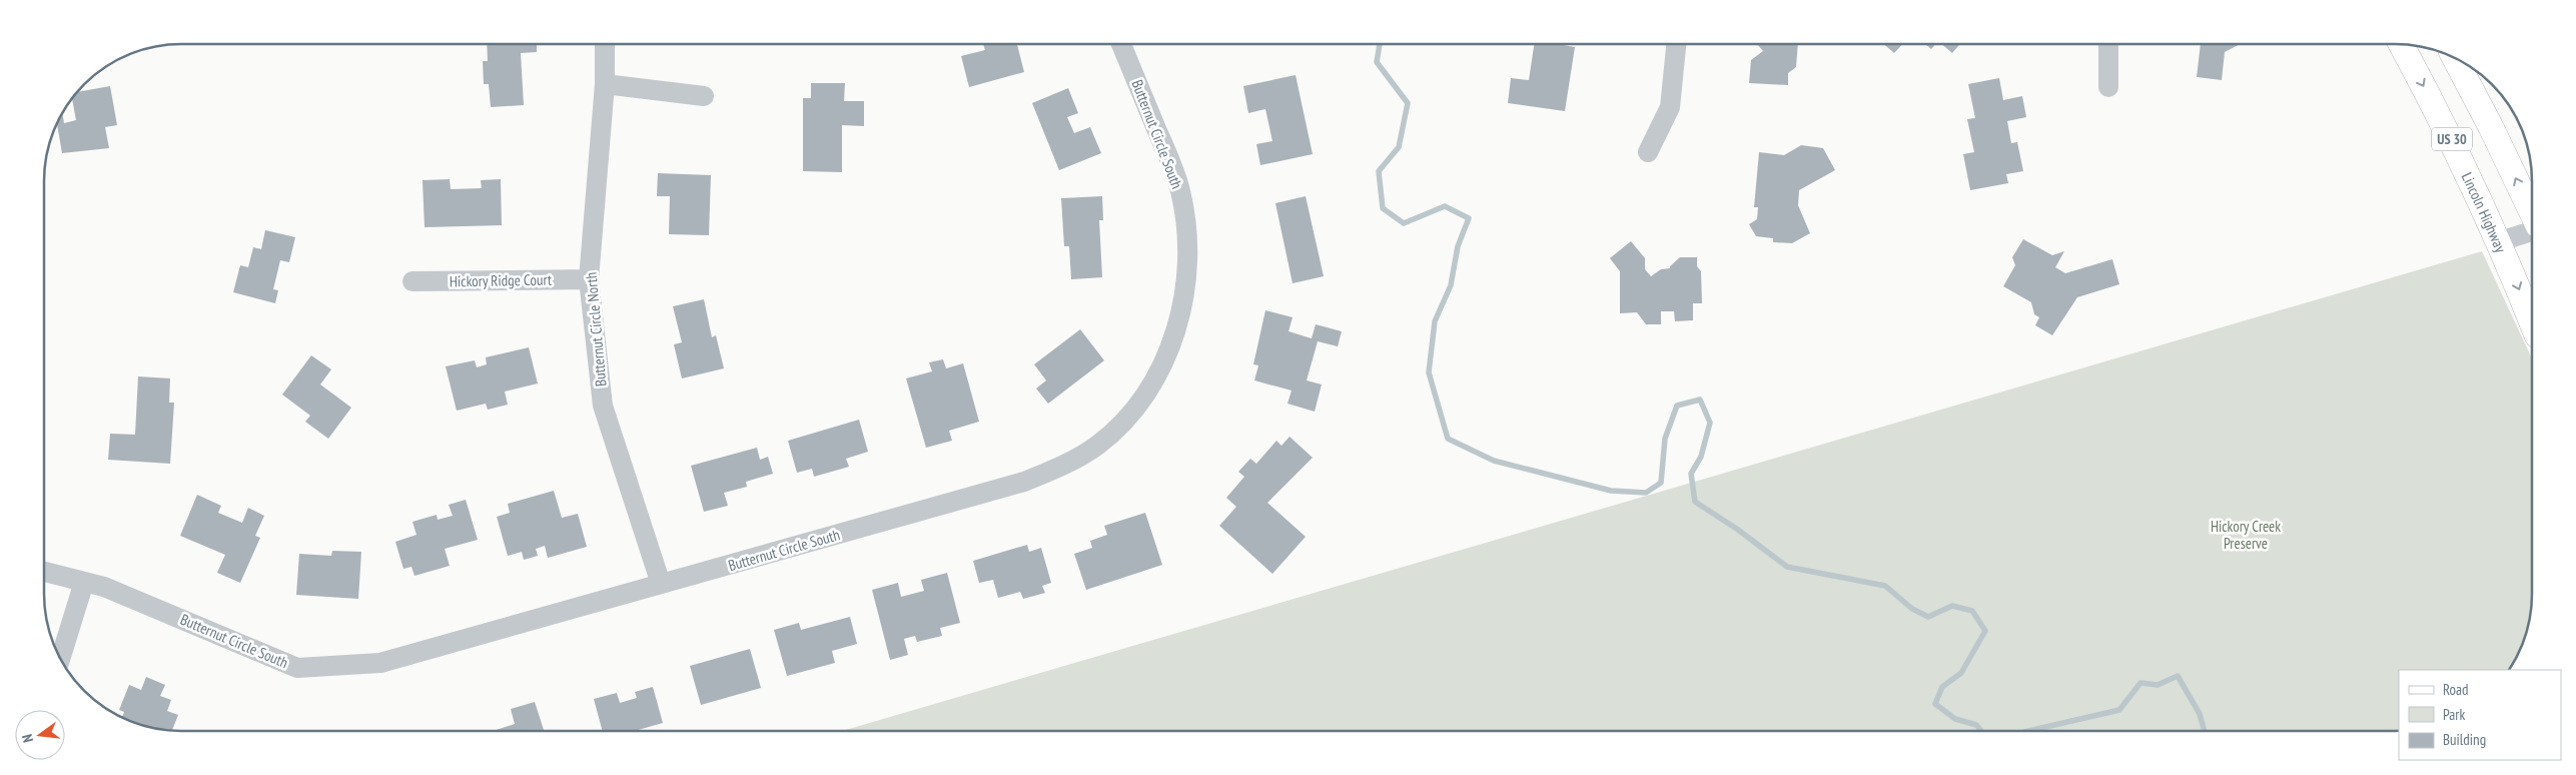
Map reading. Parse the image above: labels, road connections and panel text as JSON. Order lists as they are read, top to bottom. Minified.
{"streets":{"main road":["US 30","Lincoln Highway"],"street":["Butternut Circle South","Hickory Ridge Court","Butternut Circle North"]},"crossings":[["Butternut Circle South","Butternut Circle North"],["Hickory Ridge Court","Butternut Circle North"]],"parks":["Hickory Creek Preserve"],"legend":["Road","Park","Building"],"north":"left"}
